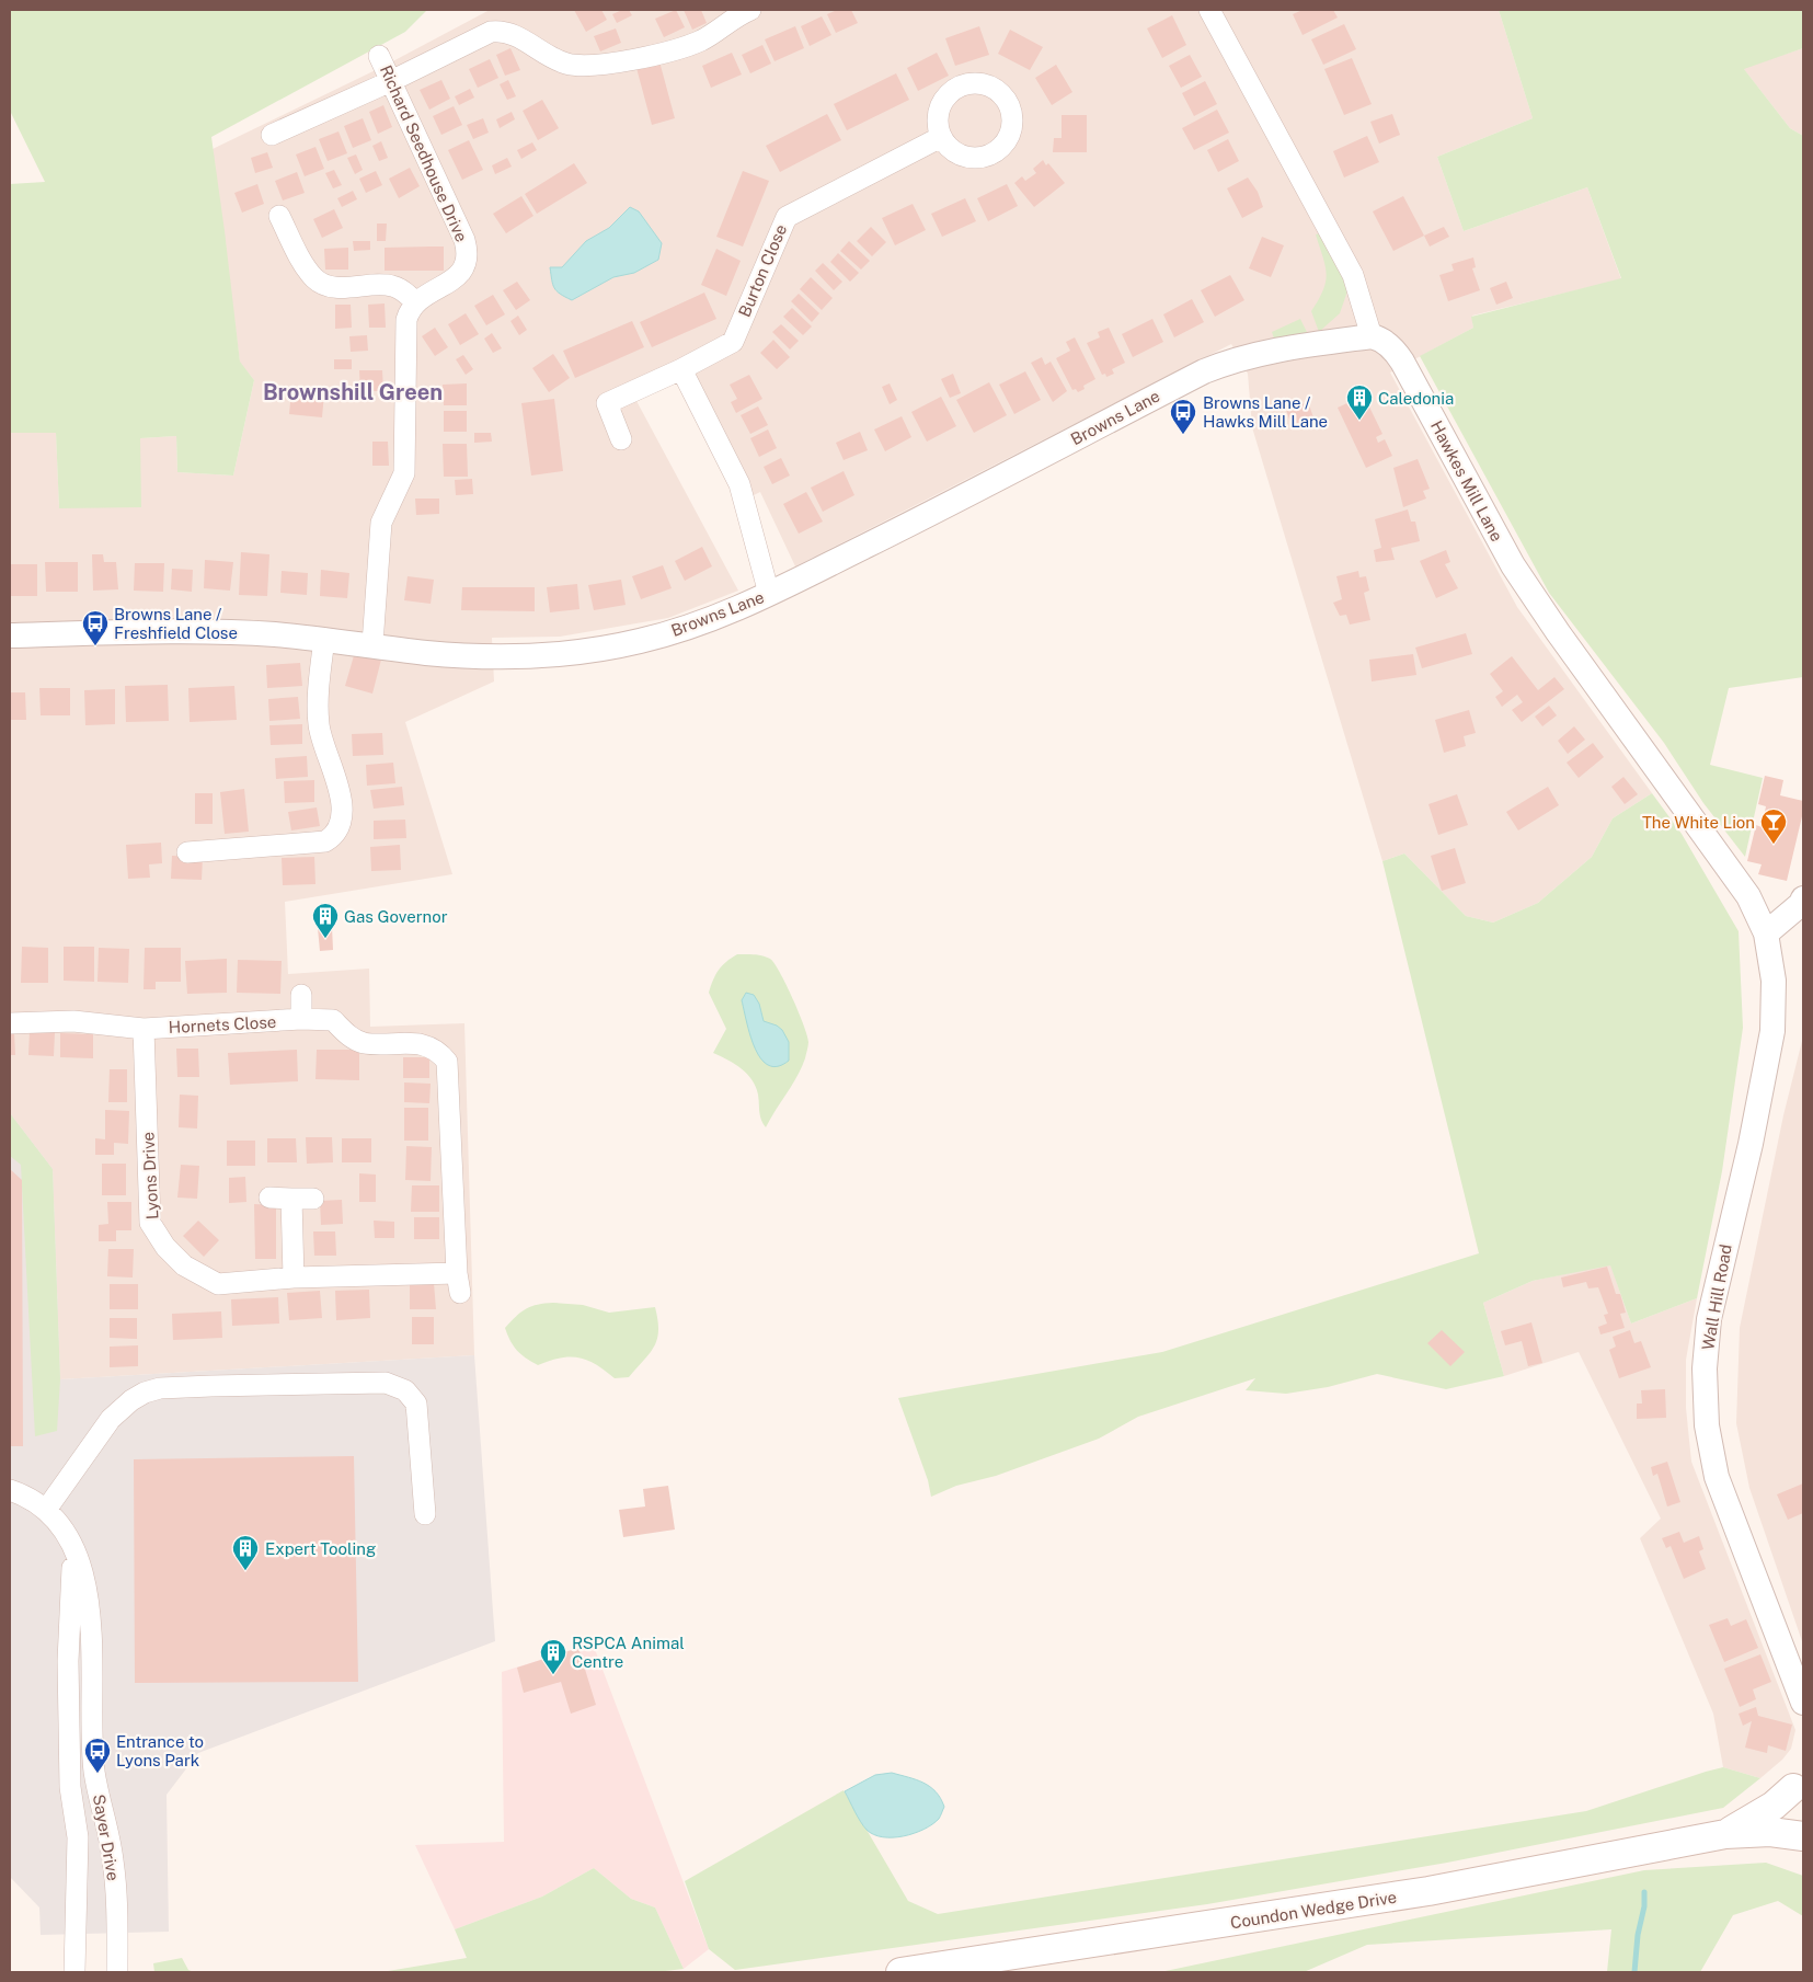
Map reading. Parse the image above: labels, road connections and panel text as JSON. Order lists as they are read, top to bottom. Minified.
{"streets":{"main road":["Coundon Wedge Drive"],"street":["Richard Seedhouse Drive","Burton Close","Browns Lane","Hawkes Mill Lane","Hornets Close","Lyons Drive","Wall Hill Road","Sayer Drive"]},"crossings":[["Browns Lane","Hawkes Mill Lane"],["Hawkes Mill Lane","Wall Hill Road"],["Hornets Close","Lyons Drive"]],"districts":["Brownshill Green"],"places":{"building":["Caledonia","Gas Governor","Expert Tooling","RSPCA Animal Centre"],"bus stop":["Browns Lane / Hawks Mill Lane","Browns Lane / Freshfield Close","Entrance to Lyons Park"],"bar":["The White Lion"]}}
